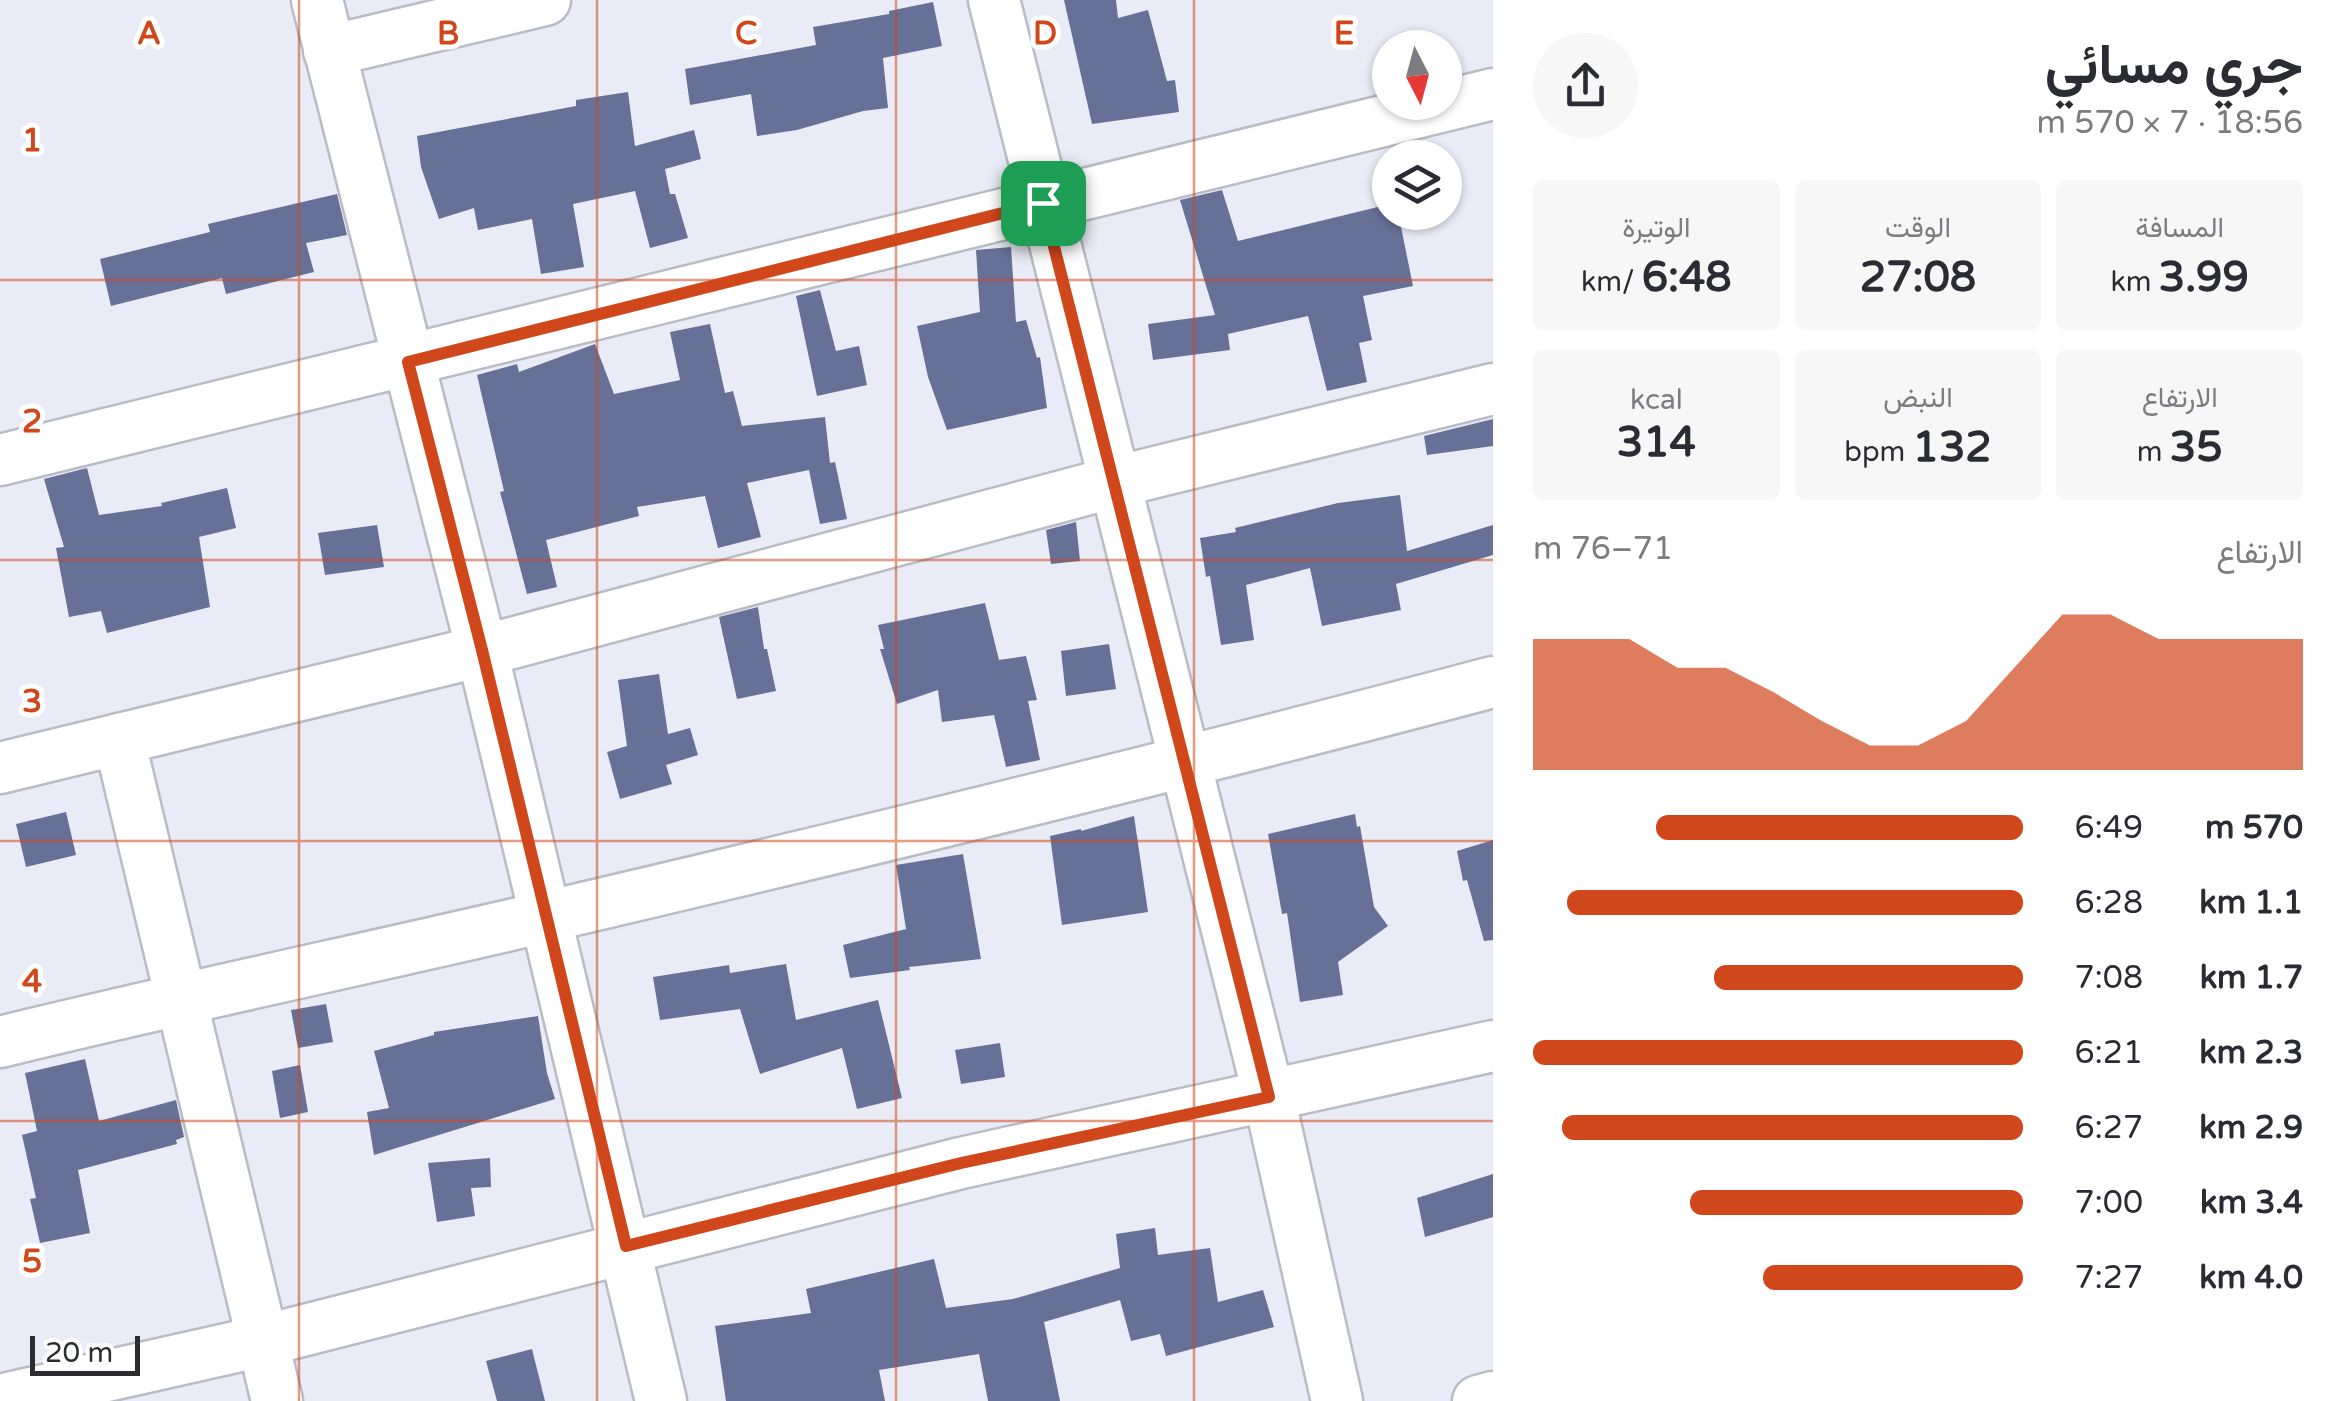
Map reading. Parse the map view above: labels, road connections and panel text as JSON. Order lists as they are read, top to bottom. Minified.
{"scale_bar":"20 m","north":"bottom","page":{"heading":["جري مسائي","18:56 · 7 × 570 m"],"stats":[["المسافة","3.99 km"],["الوقت","27:08"],["الوتيرة","6:48 /km"],["الارتفاع","35 m"],["النبض","132 bpm"],["kcal","314"]],"chart":["الارتفاع","71–76 m"],"list":[{"name":"570 m","note":"6:49"},{"name":"1.1 km","note":"6:28"},{"name":"1.7 km","note":"7:08"},{"name":"2.3 km","note":"6:21"},{"name":"2.9 km","note":"6:27"},{"name":"3.4 km","note":"7:00"},{"name":"4.0 km","note":"7:27"}],"scale":"20 m"},"grid":{"columns":["A","B","C","D","E"],"rows":["1","2","3","4","5"]}}
